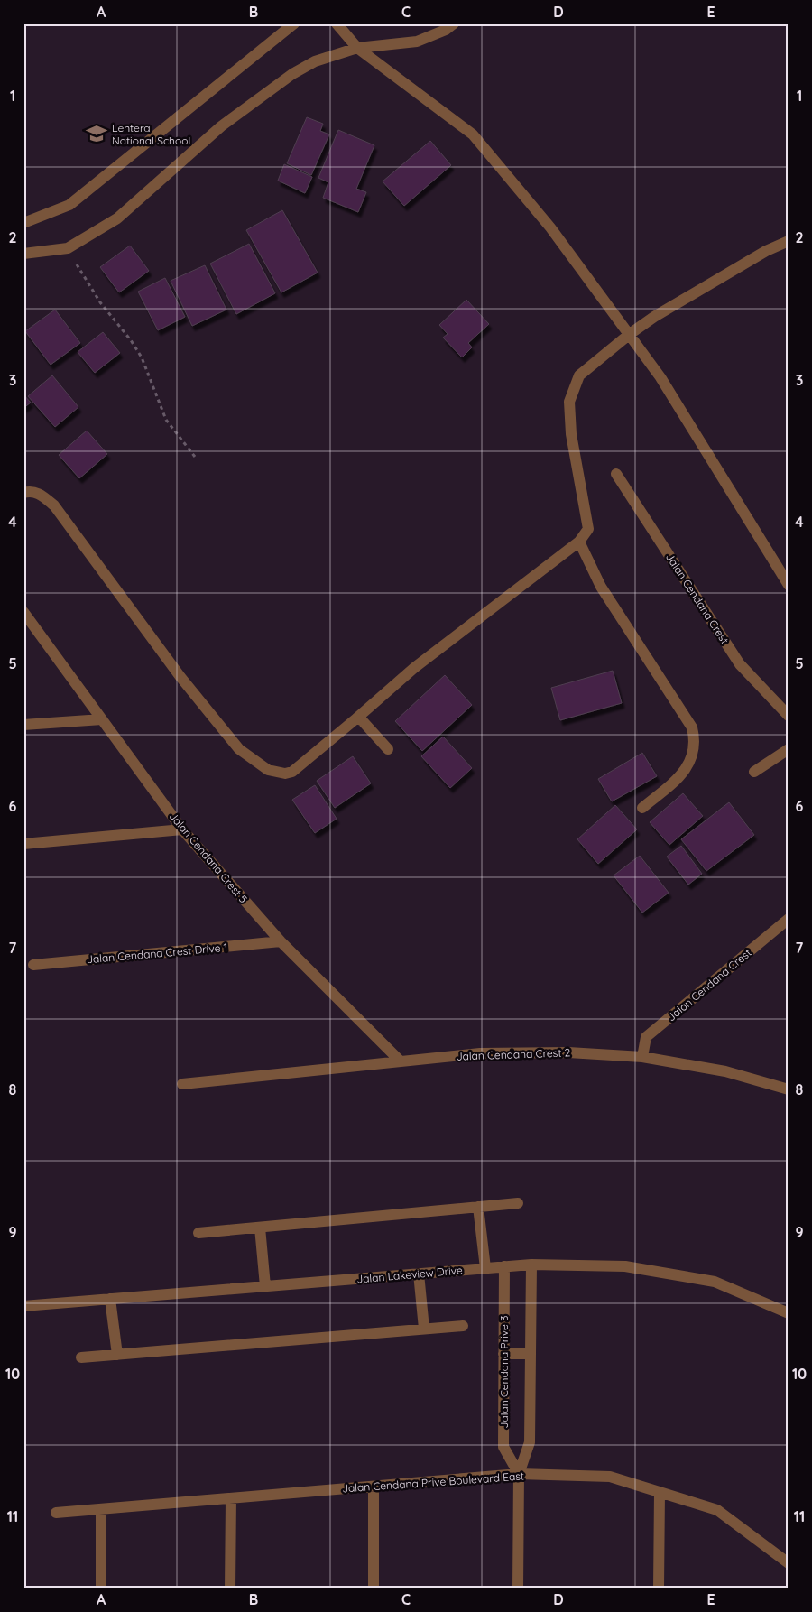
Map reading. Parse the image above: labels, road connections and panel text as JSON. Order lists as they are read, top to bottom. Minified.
{"streets":{"street":["Jalan Cendana Crest","Jalan Cendana Crest 5","Jalan Cendana Crest Drive 1","Jalan Cendana Crest 2","Jalan Lakeview Drive","Jalan Cendana Prive 3","Jalan Cendana Prive Boulevard East"]},"crossings":[["Jalan Cendana Crest","Jalan Cendana Crest 2"],["Jalan Cendana Crest 5","Jalan Cendana Crest Drive 1"],["Jalan Cendana Crest 5","Jalan Cendana Crest 2"],["Jalan Lakeview Drive","Jalan Cendana Prive 3"],["Jalan Cendana Prive 3","Jalan Cendana Prive Boulevard East"]],"places":{"school or university":["Lentera National School"]},"grid":{"columns":["A","B","C","D","E"],"rows":["1","2","3","4","5","6","7","8","9","10","11"]}}
